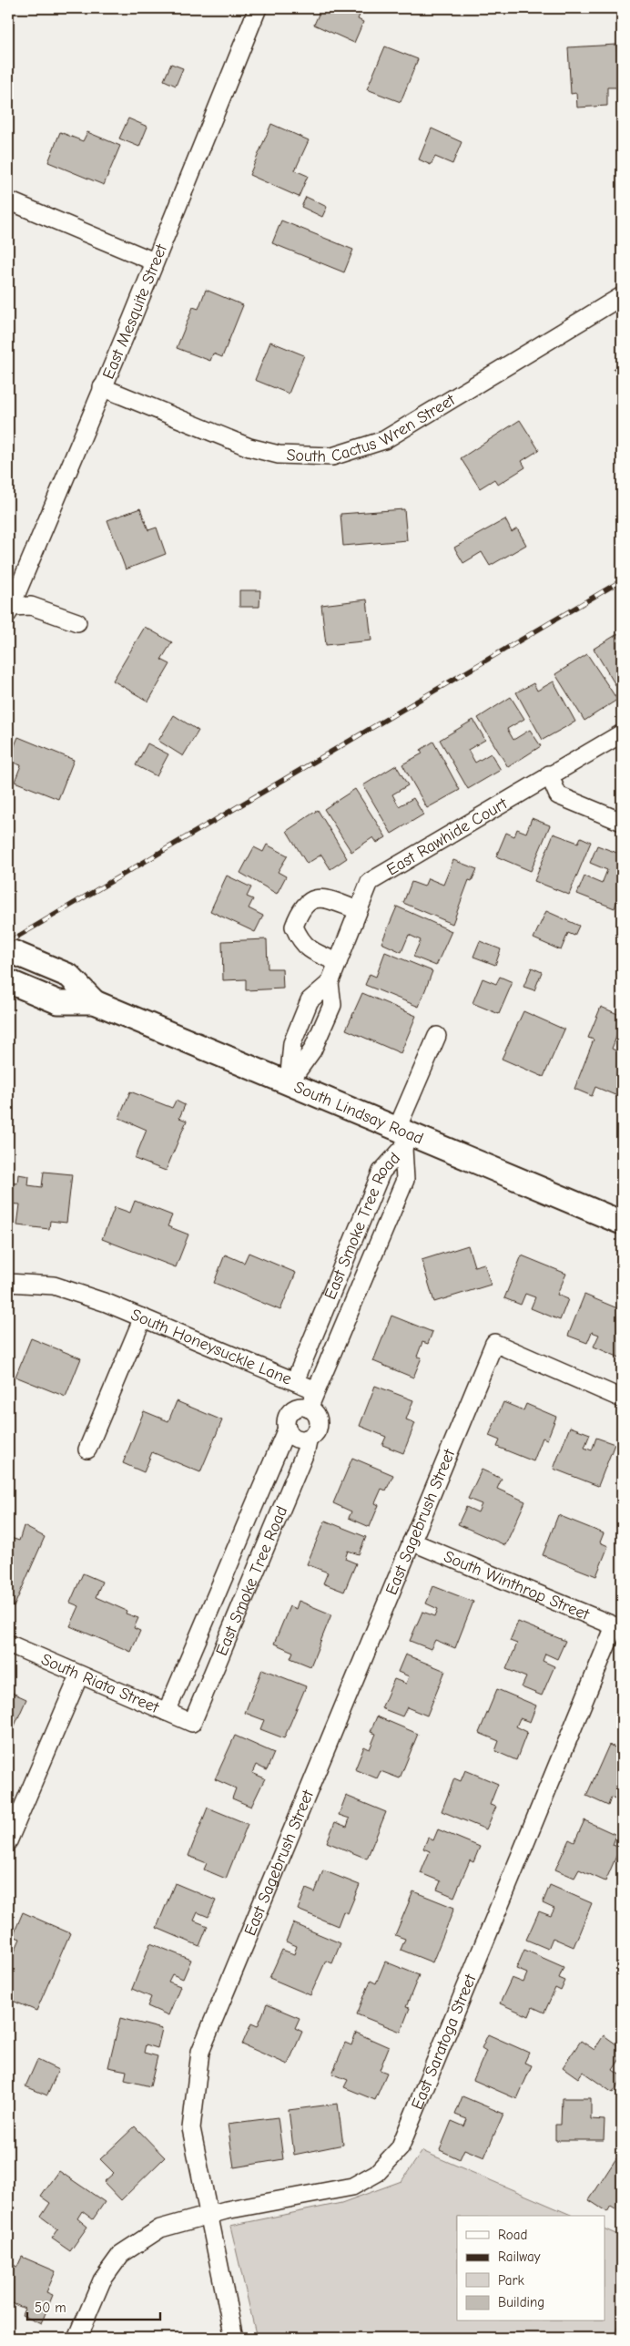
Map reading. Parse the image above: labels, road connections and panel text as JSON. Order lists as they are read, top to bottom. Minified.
{"streets":{"main road":["South Lindsay Road"],"street":["East Mesquite Street","South Cactus Wren Street","East Rawhide Court","East Smoke Tree Road","South Honeysuckle Lane","East Sagebrush Street","South Winthrop Street","South Riata Street","East Saratoga Street"]},"crossings":[["East Mesquite Street","South Cactus Wren Street"],["East Rawhide Court","South Lindsay Road"],["South Lindsay Road","East Smoke Tree Road"],["East Smoke Tree Road","South Honeysuckle Lane"],["East Smoke Tree Road","South Riata Street"],["East Sagebrush Street","South Winthrop Street"],["East Sagebrush Street","East Saratoga Street"],["South Winthrop Street","East Saratoga Street"]],"legend":["Road","Railway","Park","Building"],"scale_bar":"50 m"}
